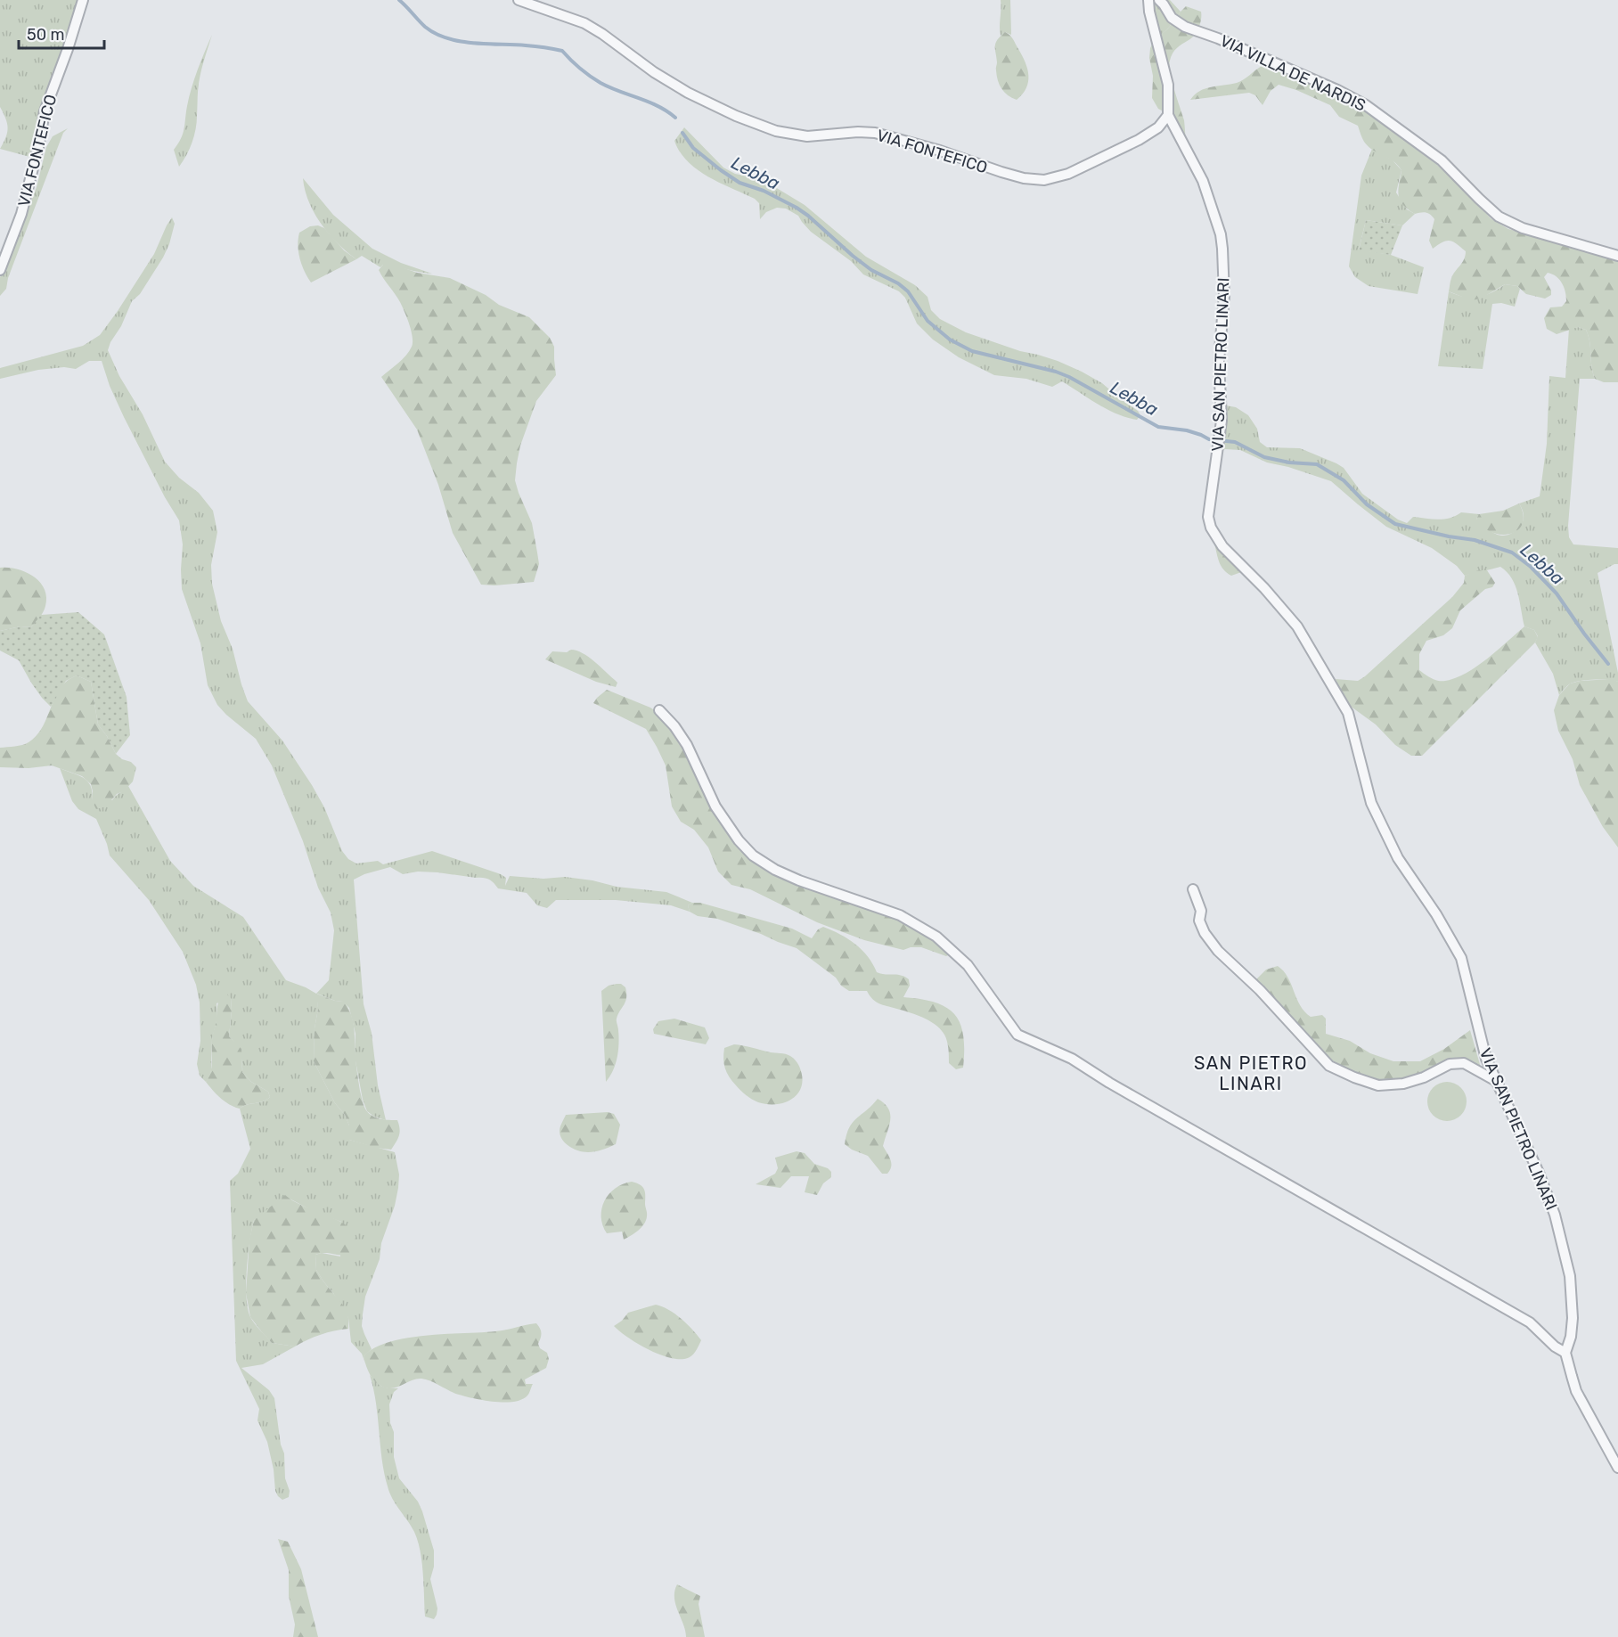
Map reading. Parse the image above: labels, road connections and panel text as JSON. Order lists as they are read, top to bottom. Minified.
{"streets":{"street":["VIA VILLA DE NARDIS","VIA FONTEFICO","VIA SAN PIETRO LINARI"]},"crossings":[["VIA FONTEFICO","VIA SAN PIETRO LINARI"]],"districts":["SAN PIETRO LINARI"],"water":["Lebba"],"scale_bar":"50 m"}
